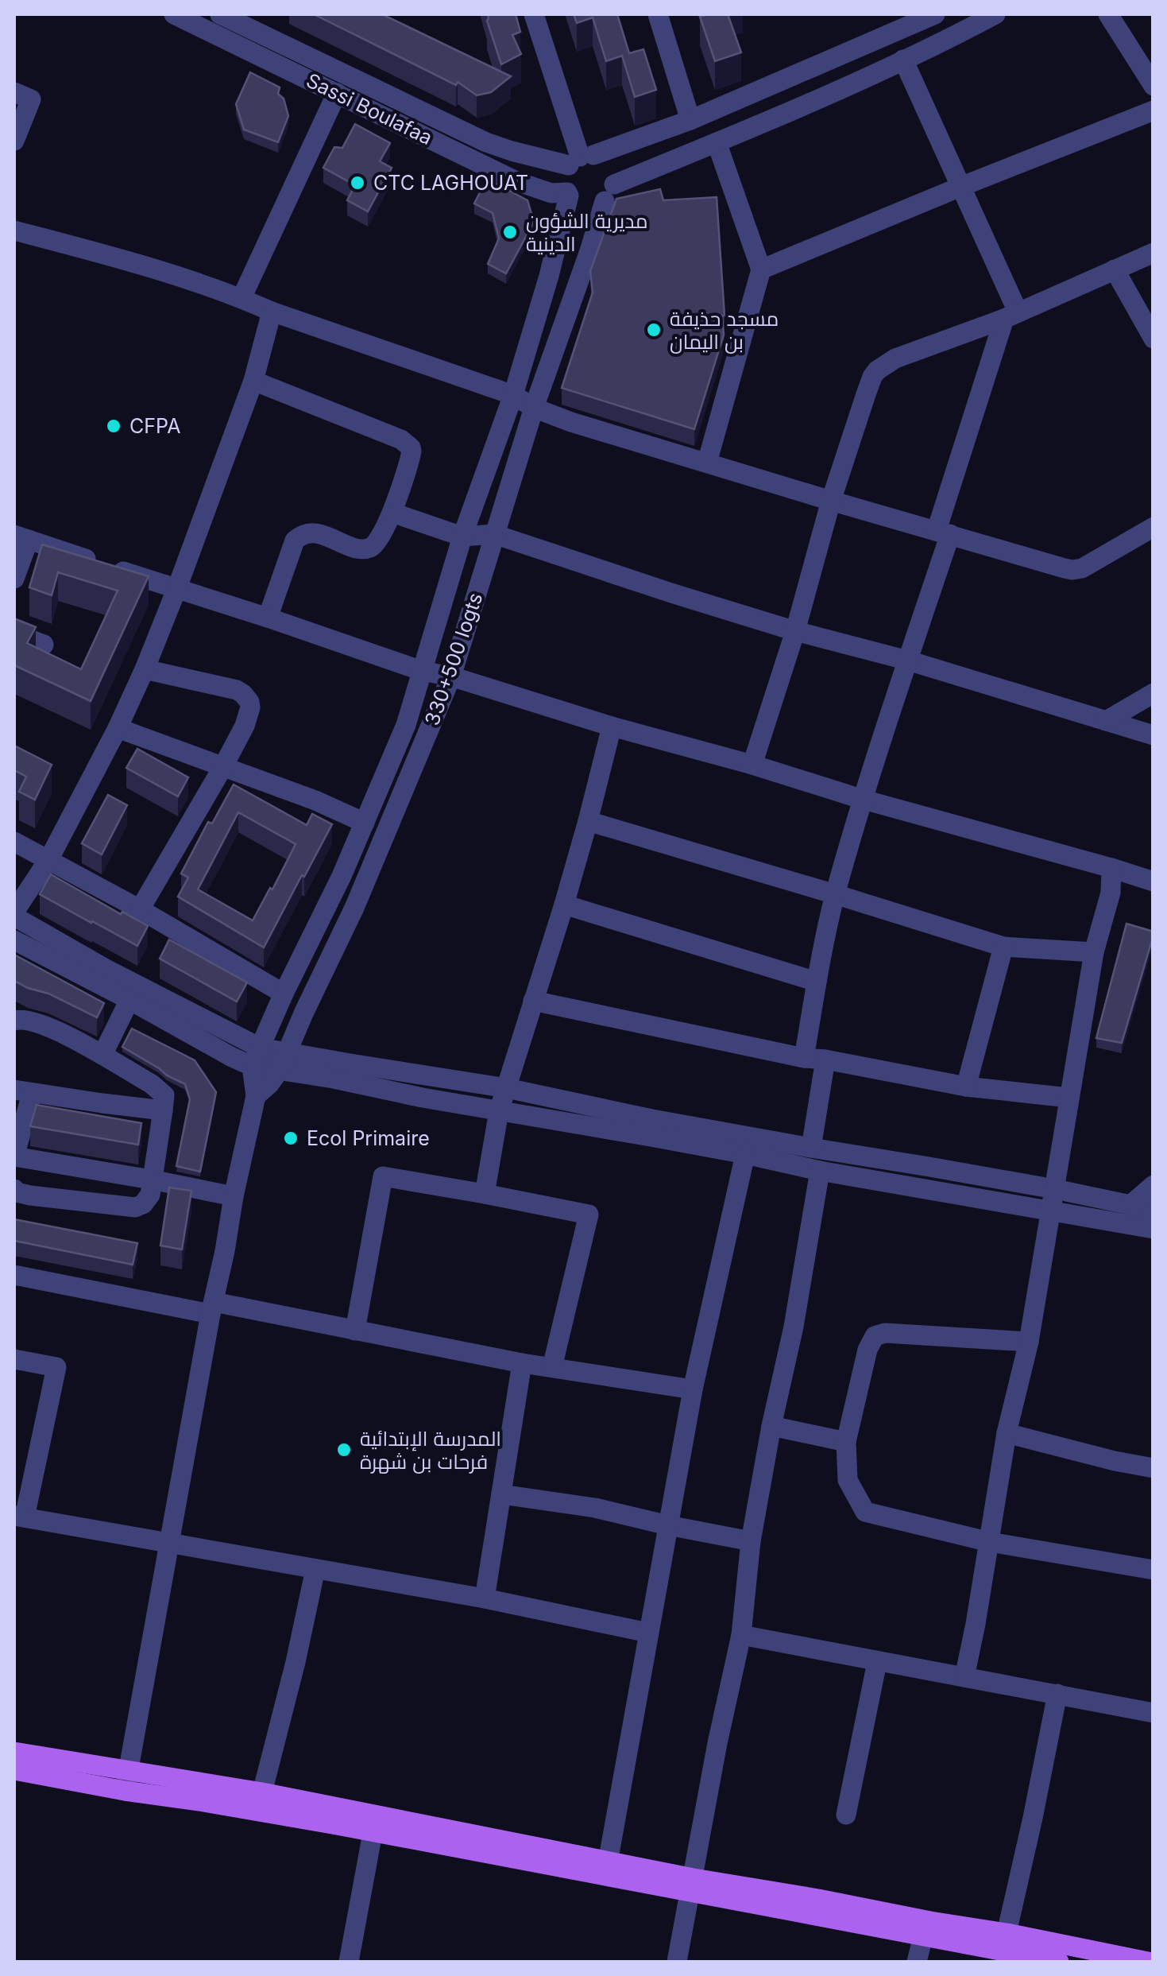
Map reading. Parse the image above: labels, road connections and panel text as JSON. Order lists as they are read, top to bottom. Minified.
{"streets":{"street":["Sassi Boulafaa","330+500 logts"]},"crossings":[["Sassi Boulafaa","330+500 logts"]],"places":["CTC LAGHOUAT","مديرية الشؤون الدينية","مسجد حذيفة بن اليمان","CFPA","Ecol Primaire","المدرسة الإبتدائية فرحات بن شهرة"]}
